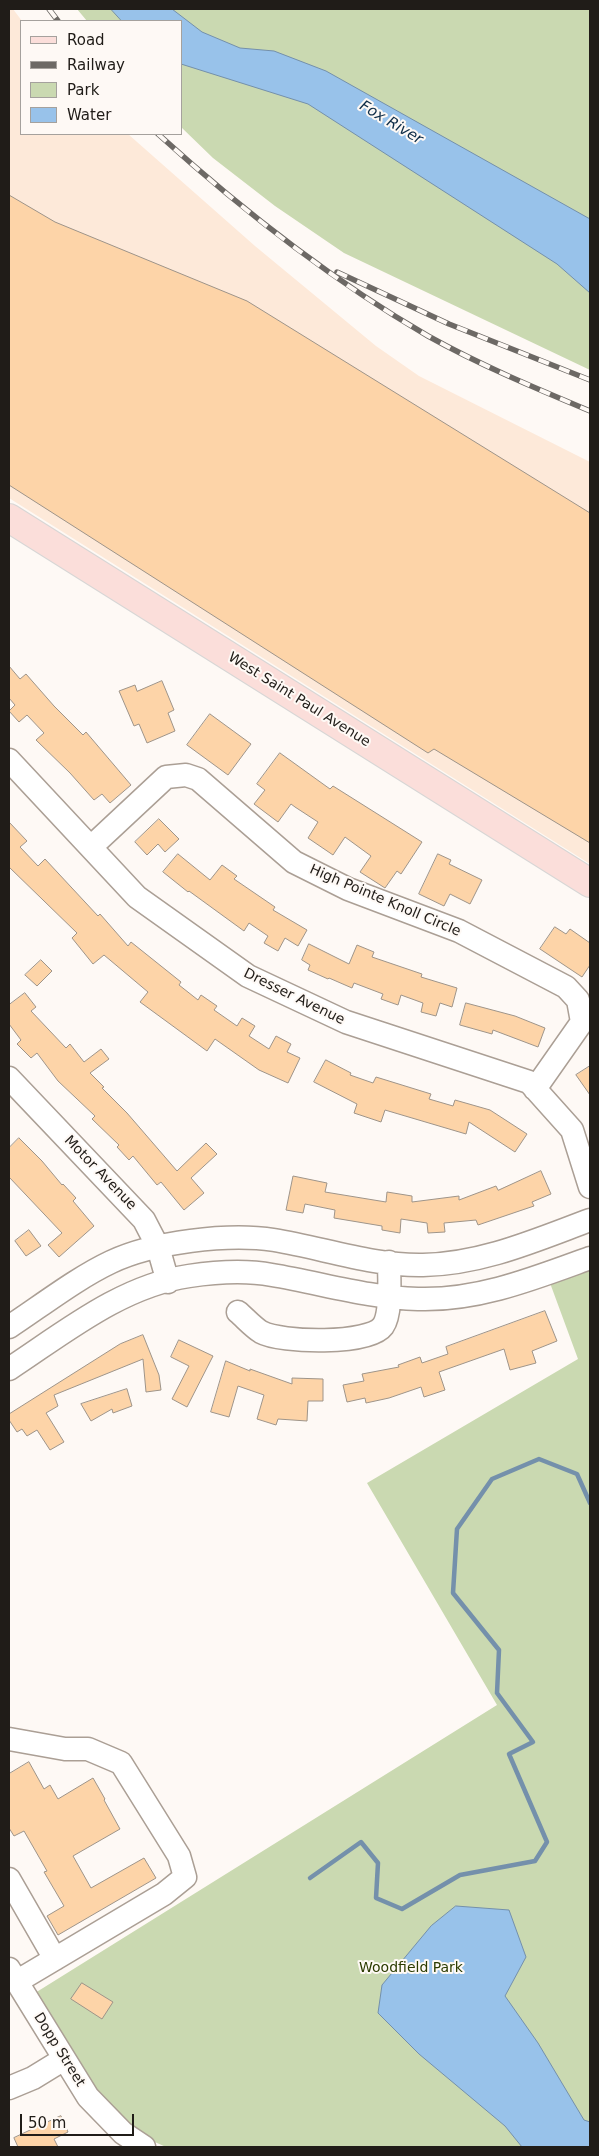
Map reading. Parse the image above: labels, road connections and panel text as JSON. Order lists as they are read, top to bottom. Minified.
{"streets":{"main road":["West Saint Paul Avenue"],"street":["High Pointe Knoll Circle","Dresser Avenue","Motor Avenue","Dopp Street"]},"crossings":[["High Pointe Knoll Circle","Dresser Avenue"]],"water":["Fox River"],"parks":["Woodfield Park"],"legend":["Road","Railway","Park","Water"],"scale_bar":"50 m"}
